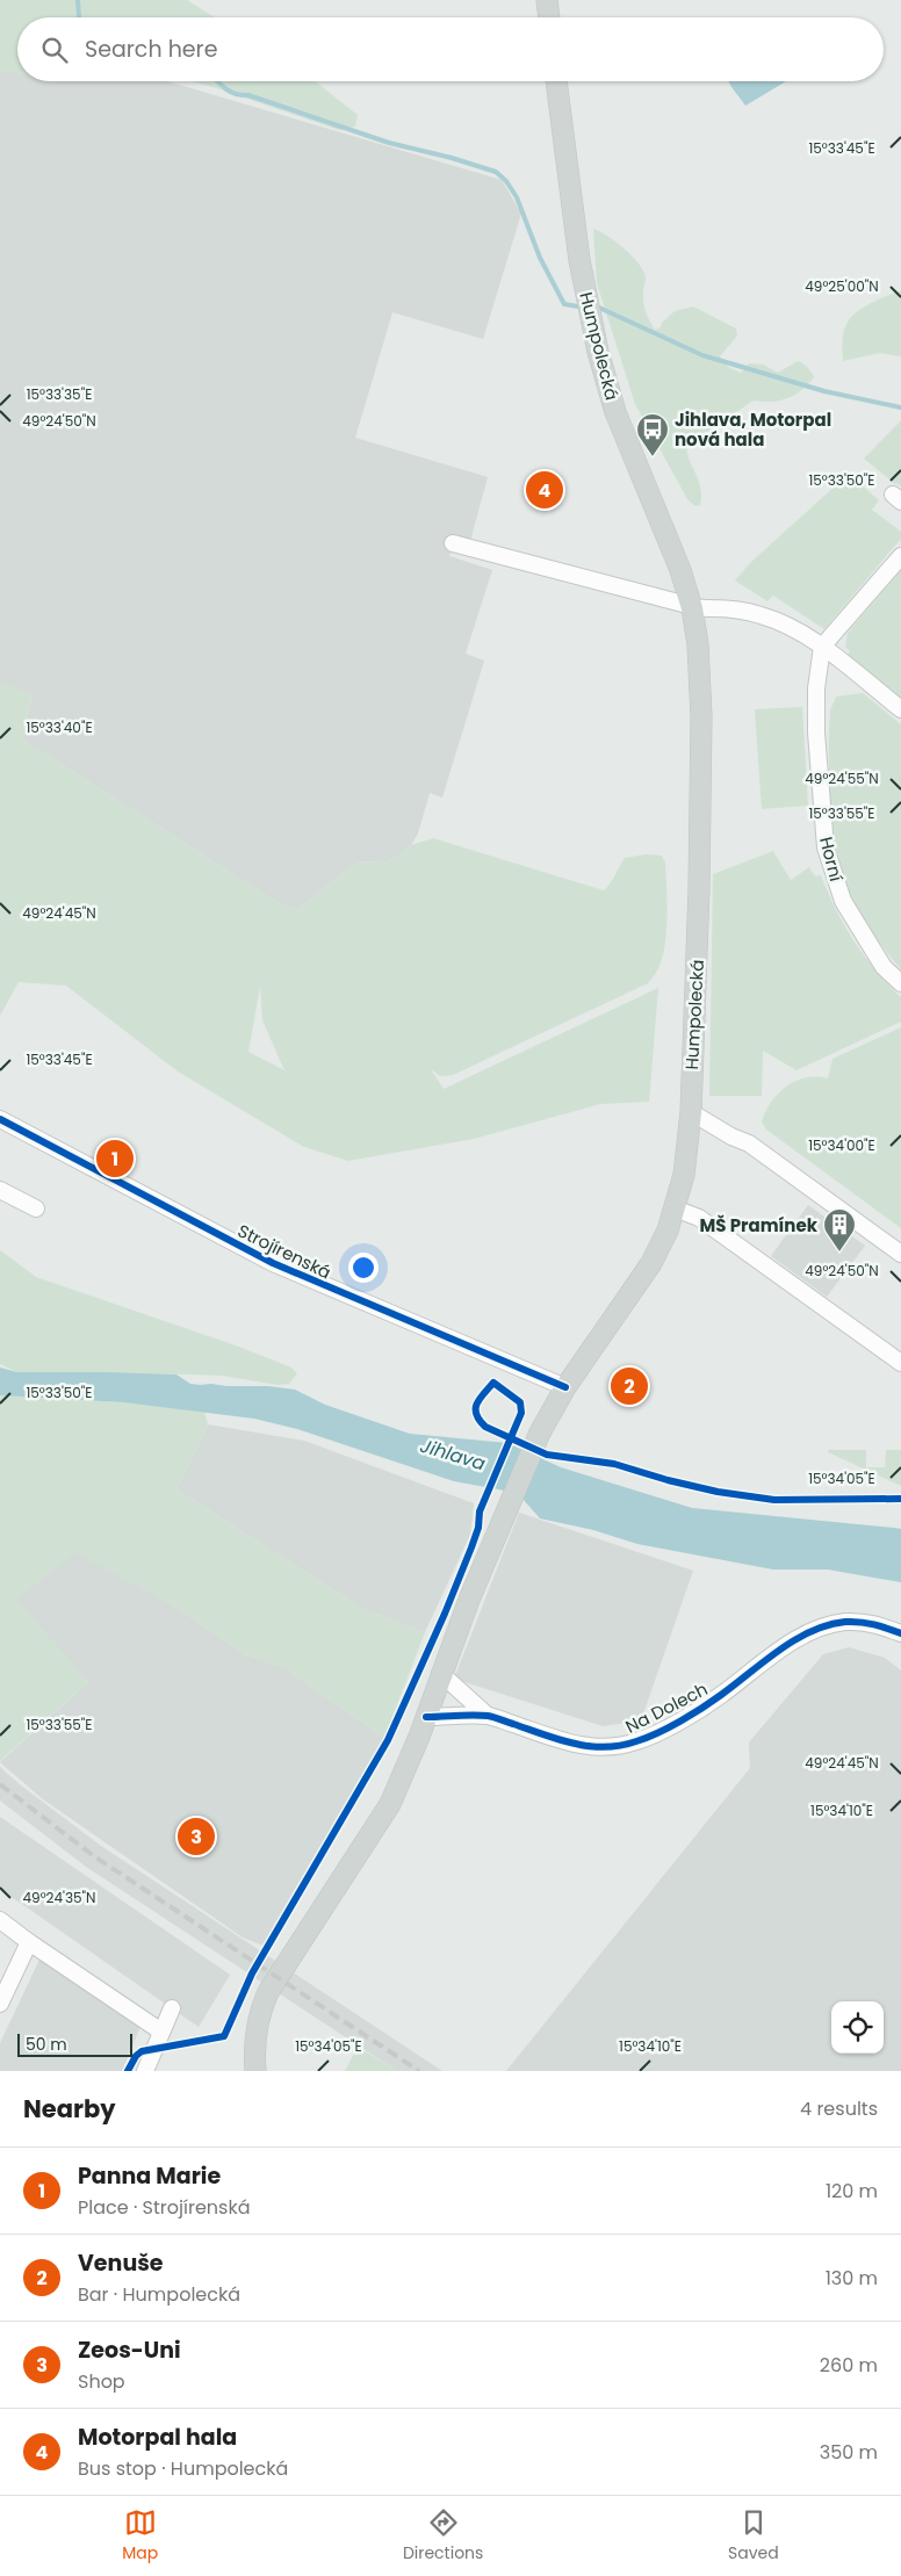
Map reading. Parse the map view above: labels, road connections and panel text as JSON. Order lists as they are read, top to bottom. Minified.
{"streets":{"main road":["Humpolecká"],"street":["Horní","Strojírenská","Na Dolech"]},"crossings":[["Humpolecká","Strojírenská"]],"water":["Jihlava"],"places":{"bus stop":["Jihlava, Motorpal nová hala"],"building":["MŠ Pramínek"]},"scale_bar":"50 m","page":{"search":"Search here","pins":["4","1","2","3"],"scale":"50 m","heading":["Nearby","4 results"],"list":[{"mark":"1","name":"Panna Marie","note":"Place · Strojírenská","value":"120 m"},{"mark":"2","name":"Venuše","note":"Bar · Humpolecká","value":"130 m"},{"mark":"3","name":"Zeos-Uni","note":"Shop","value":"260 m"},{"mark":"4","name":"Motorpal hala","note":"Bus stop · Humpolecká","value":"350 m"}],"nav":["Map","Directions","Saved"]},"coordinates":["15°33'45\"E","49°25'00\"N","15°33'35\"E","49°24'50\"N","15°33'50\"E","15°33'40\"E","49°24'55\"N","15°33'55\"E","49°24'45\"N","15°34'00\"E","15°34'05\"E","15°34'10\"E","49°24'35\"N"]}
